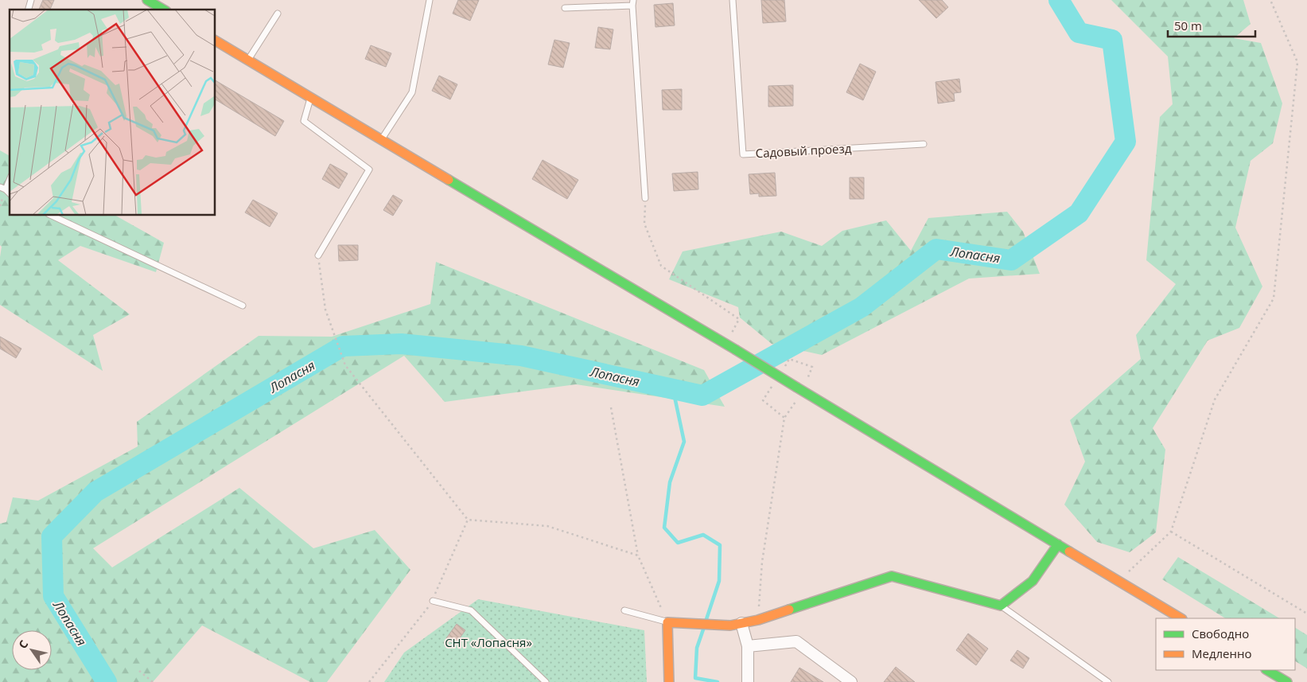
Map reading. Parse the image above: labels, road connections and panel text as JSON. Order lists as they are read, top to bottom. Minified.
{"streets":{"lane":["Садовый проезд"]},"water":["Лопасня"],"parks":["СНТ «Лопасня»"],"legend":["Свободно","Медленно"],"scale_bar":"50 m","north":"top left"}
